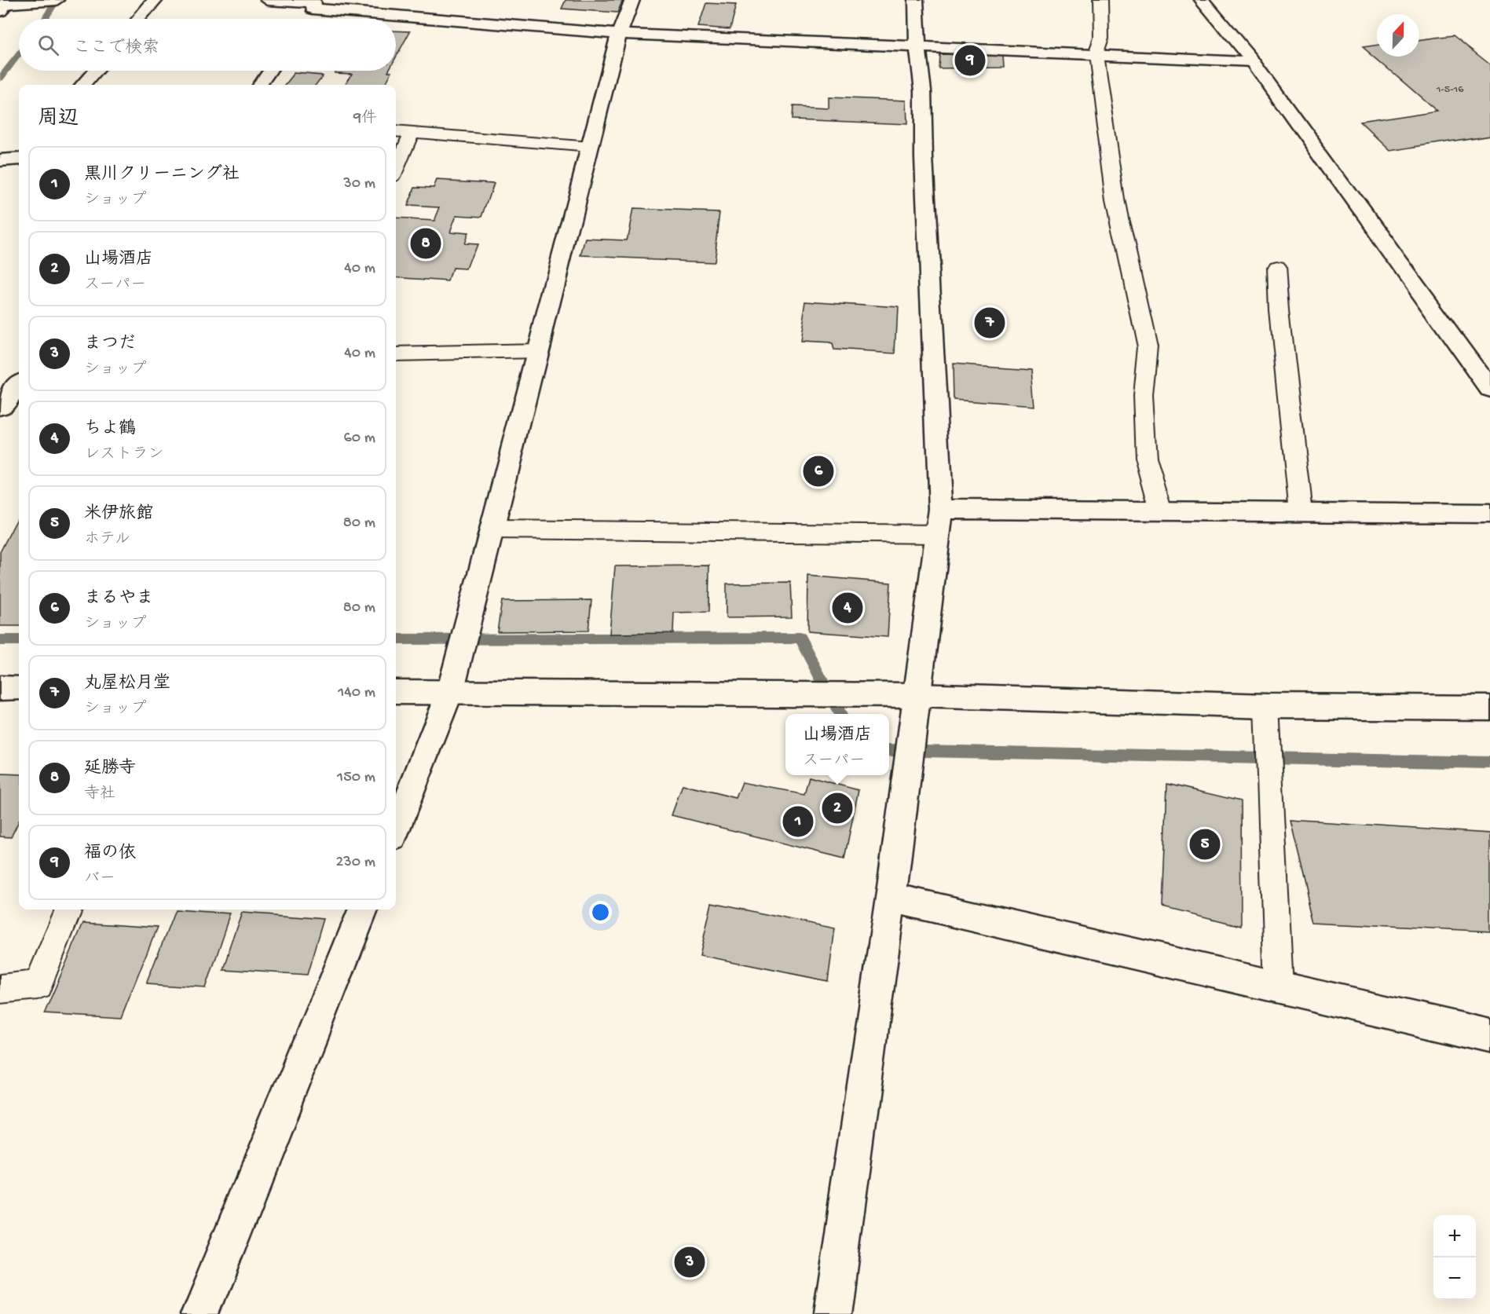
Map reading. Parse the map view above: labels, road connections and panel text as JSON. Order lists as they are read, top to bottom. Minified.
{"house_numbers":["1-5-16"],"north":"top","page":{"search":"ここで検索","pins":["9","8","7","6","4","2","1","5","3"],"heading":["周辺","9件"],"list":[{"mark":"1","name":"黒川クリーニング社","note":"ショップ","value":"30 m"},{"mark":"2","name":"山場酒店","note":"スーパー","value":"40 m"},{"mark":"3","name":"まつだ","note":"ショップ","value":"40 m"},{"mark":"4","name":"ちよ鶴","note":"レストラン","value":"60 m"},{"mark":"5","name":"米伊旅館","note":"ホテル","value":"80 m"},{"mark":"6","name":"まるやま","note":"ショップ","value":"80 m"},{"mark":"7","name":"丸屋松月堂","note":"ショップ","value":"140 m"},{"mark":"8","name":"延勝寺","note":"寺社","value":"150 m"},{"mark":"9","name":"福の依","note":"バー","value":"230 m"}],"popup":["山場酒店","スーパー"],"map_buttons":["+","−"]}}
